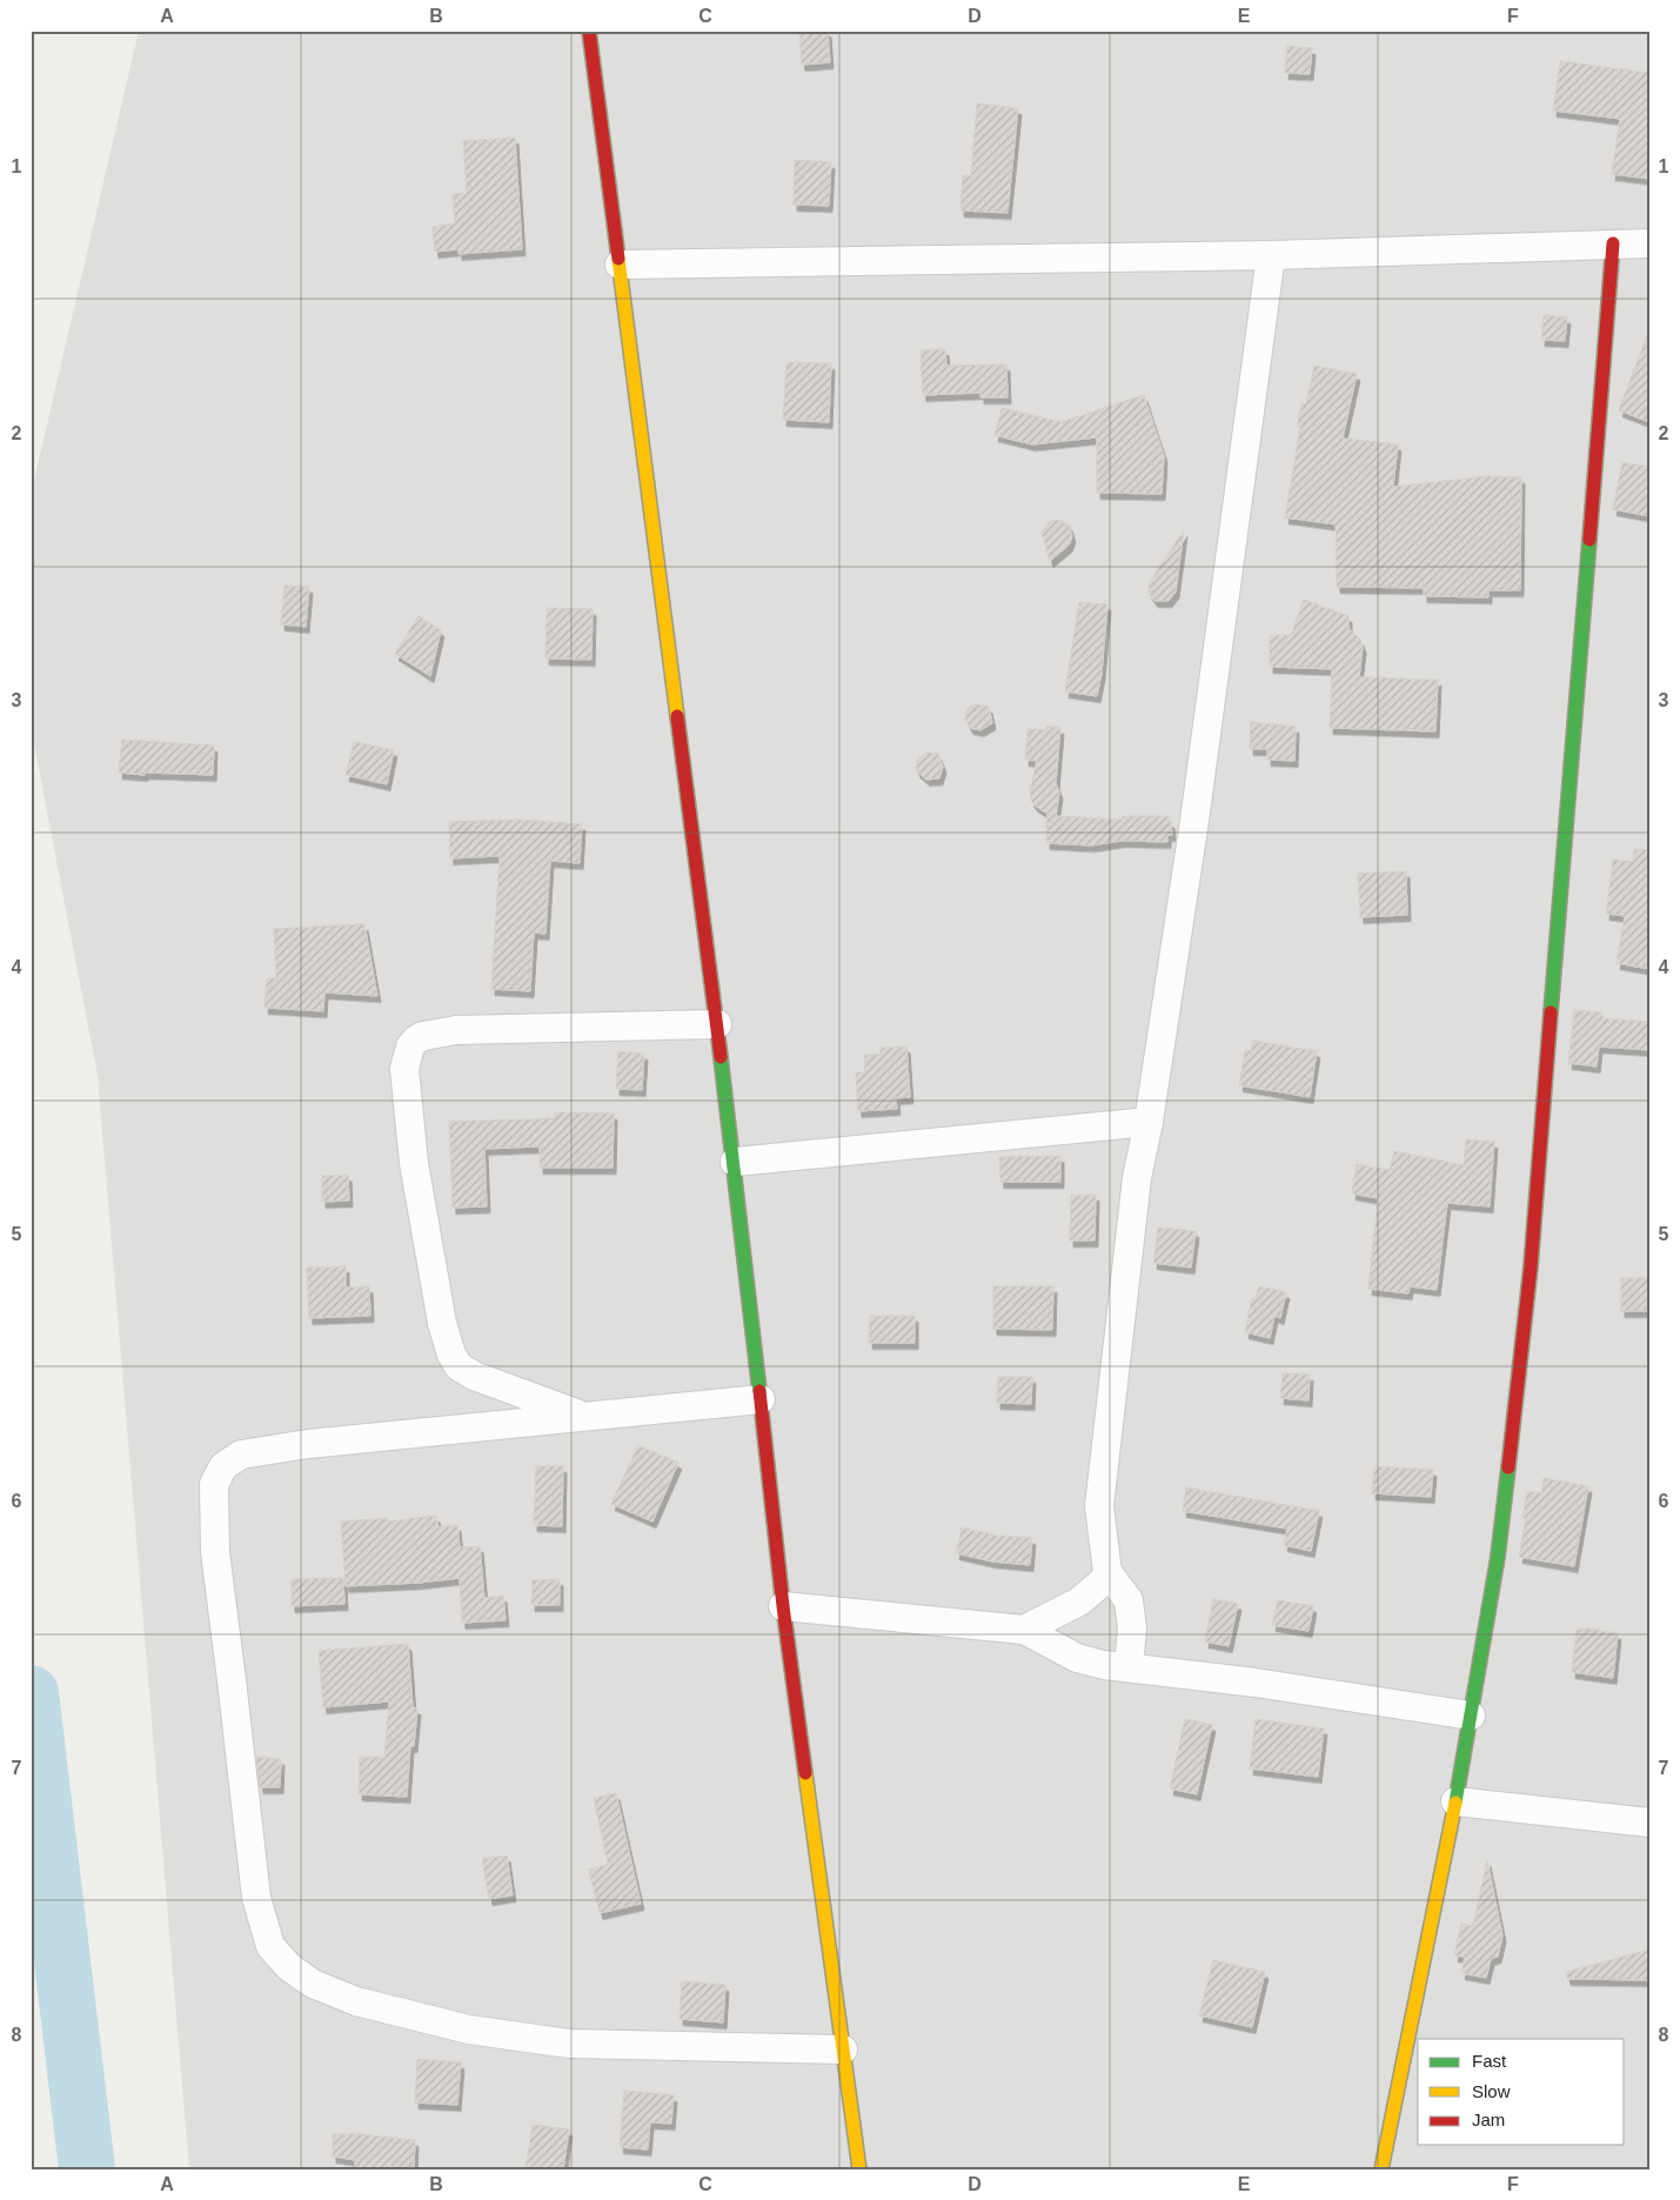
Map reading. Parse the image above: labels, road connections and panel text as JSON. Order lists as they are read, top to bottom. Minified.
{"legend":["Fast","Slow","Jam"],"grid":{"columns":["A","B","C","D","E","F"],"rows":["1","2","3","4","5","6","7","8"]}}
